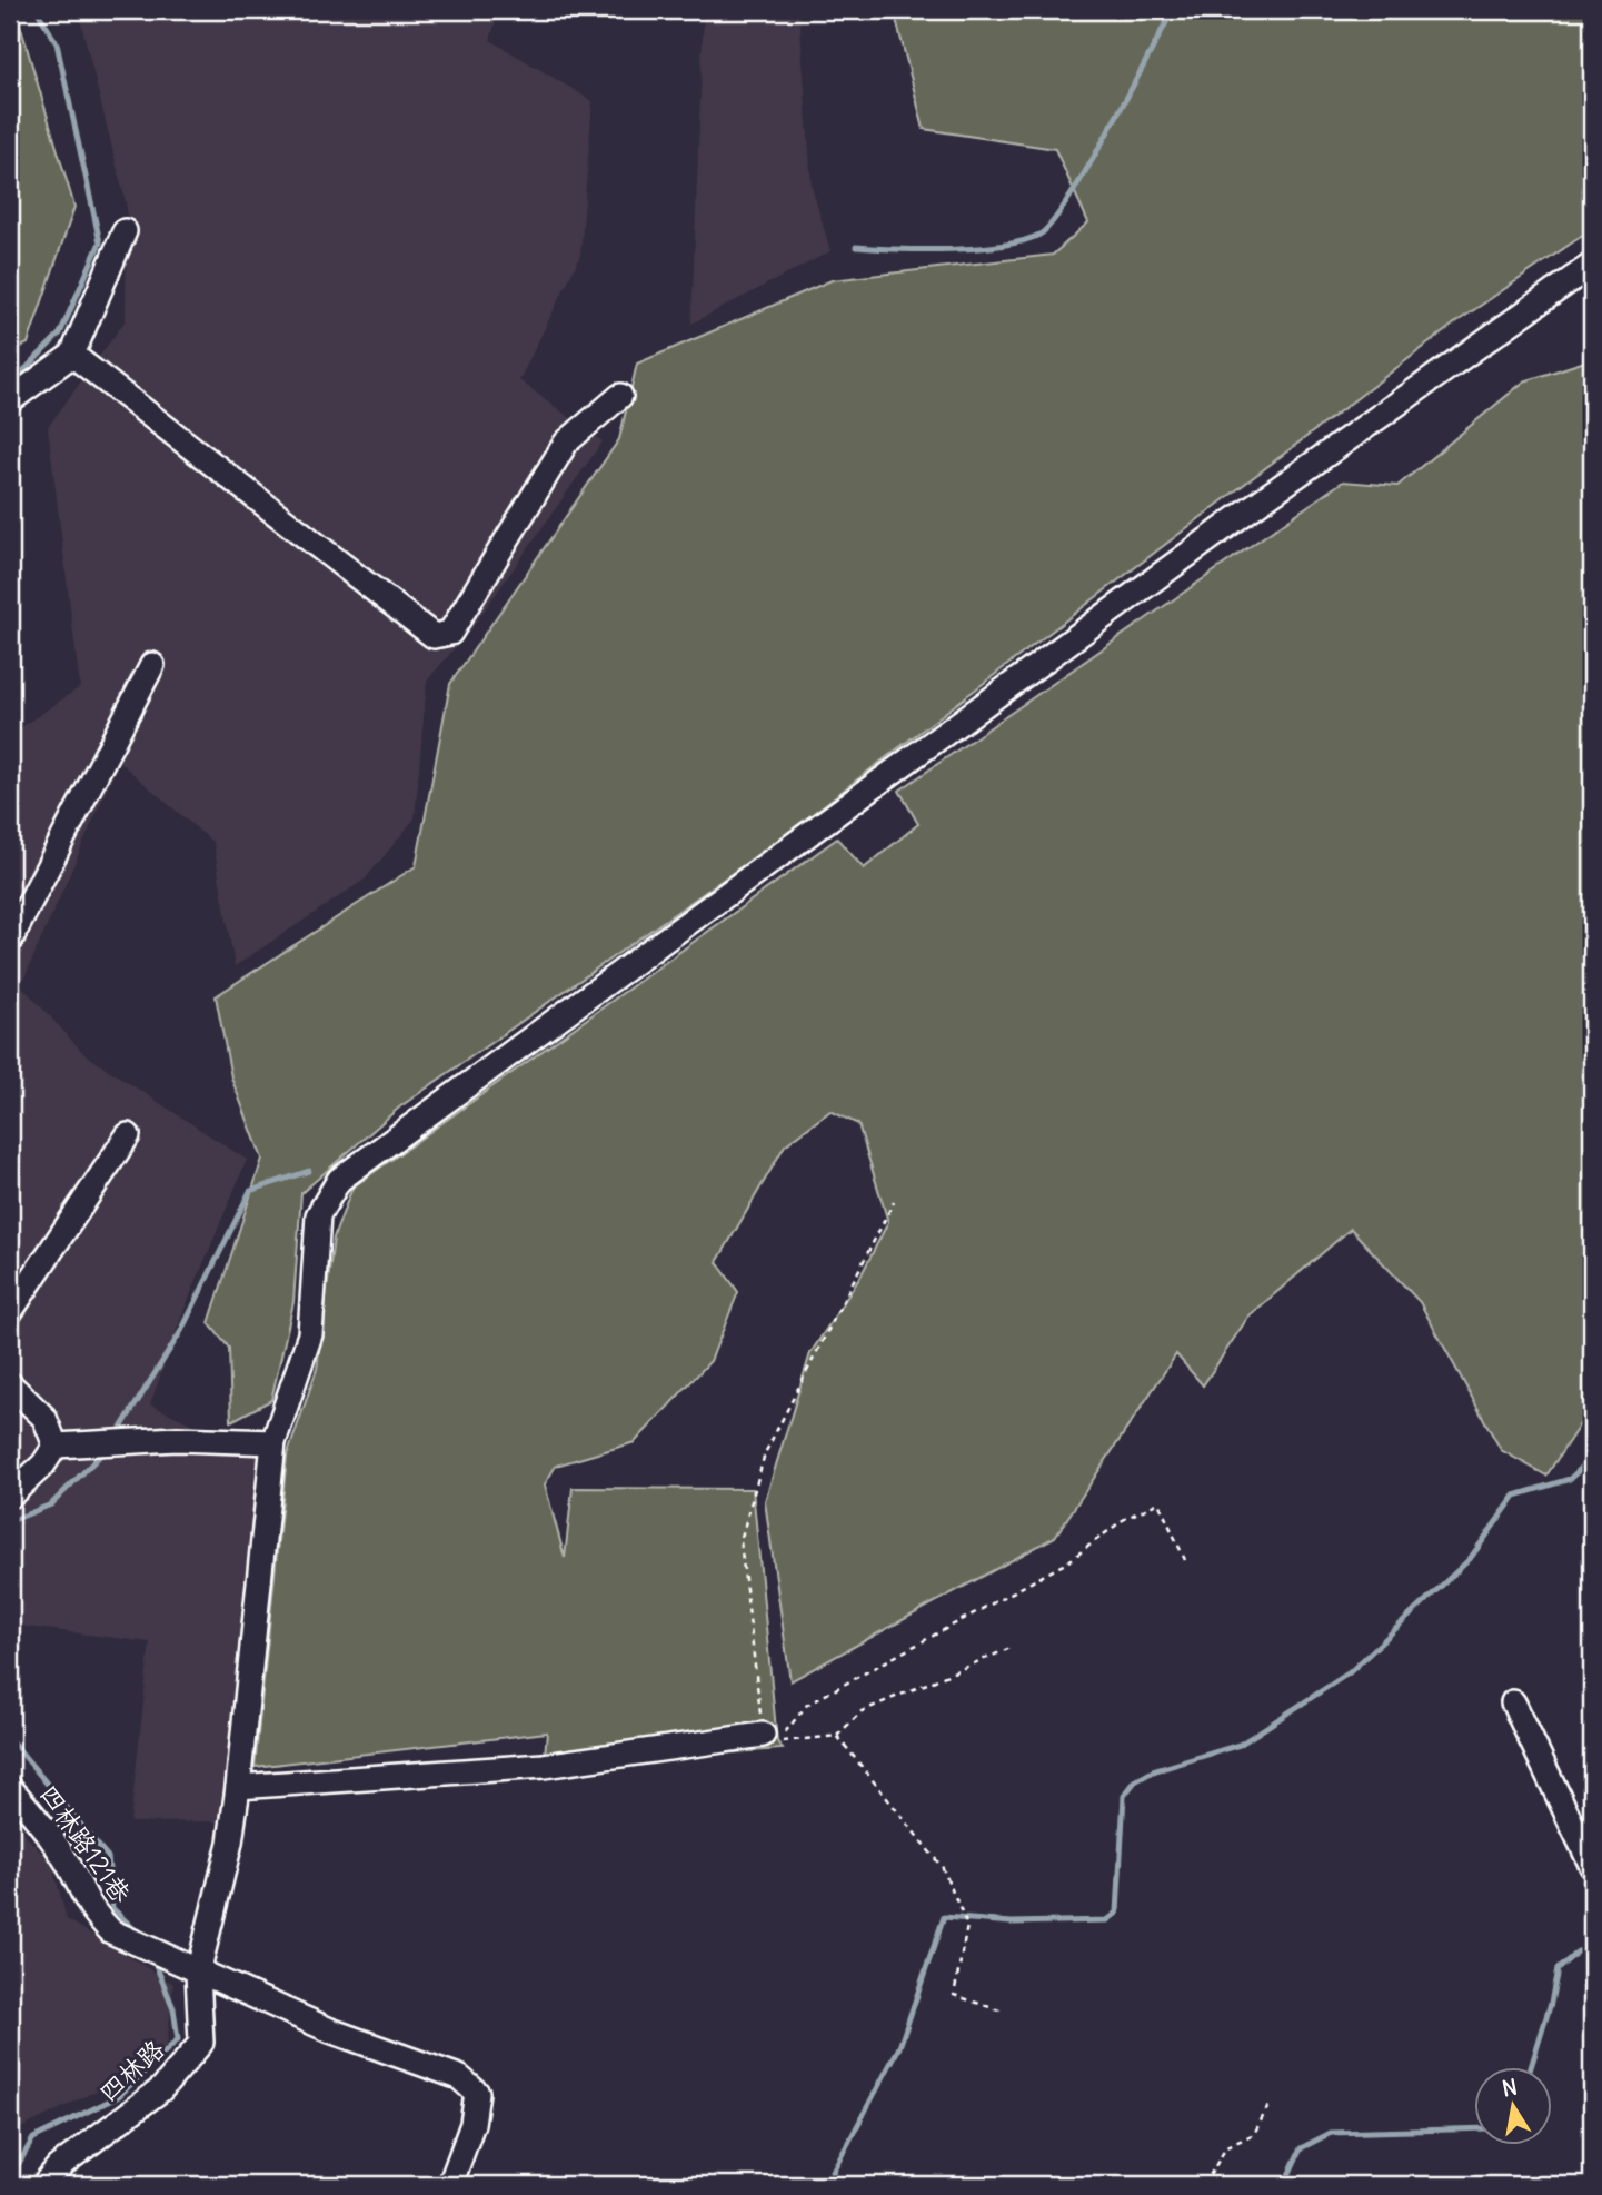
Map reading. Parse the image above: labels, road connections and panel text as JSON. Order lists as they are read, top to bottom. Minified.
{"streets":{"street":["四林路121巷","四林路"]},"crossings":[["四林路121巷","四林路"]],"north":"top"}
